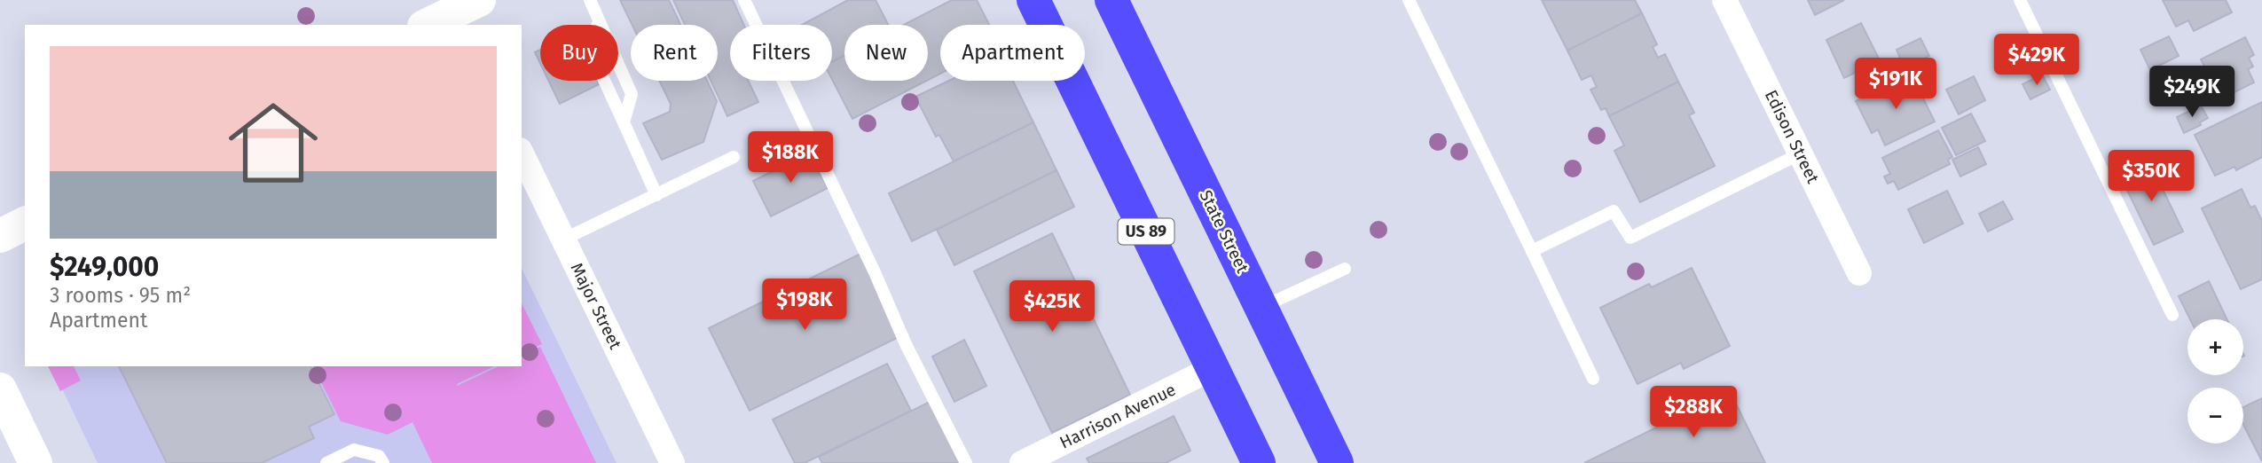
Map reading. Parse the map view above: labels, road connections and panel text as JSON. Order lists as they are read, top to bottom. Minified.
{"streets":{"main road":["US 89","State Street"],"street":["Edison Street","Major Street","Harrison Avenue"]},"crossings":[["US 89","Harrison Avenue"]],"page":{"chip":["Buy","Rent","Filters","New","Apartment"],"list":[{"name":"$249,000","note":"3 rooms · 95 m² · Apartment"}],"price":["$429K","$191K","$249K","$188K","$350K","$198K","$425K","$288K"],"map_buttons":["+","−"]}}
